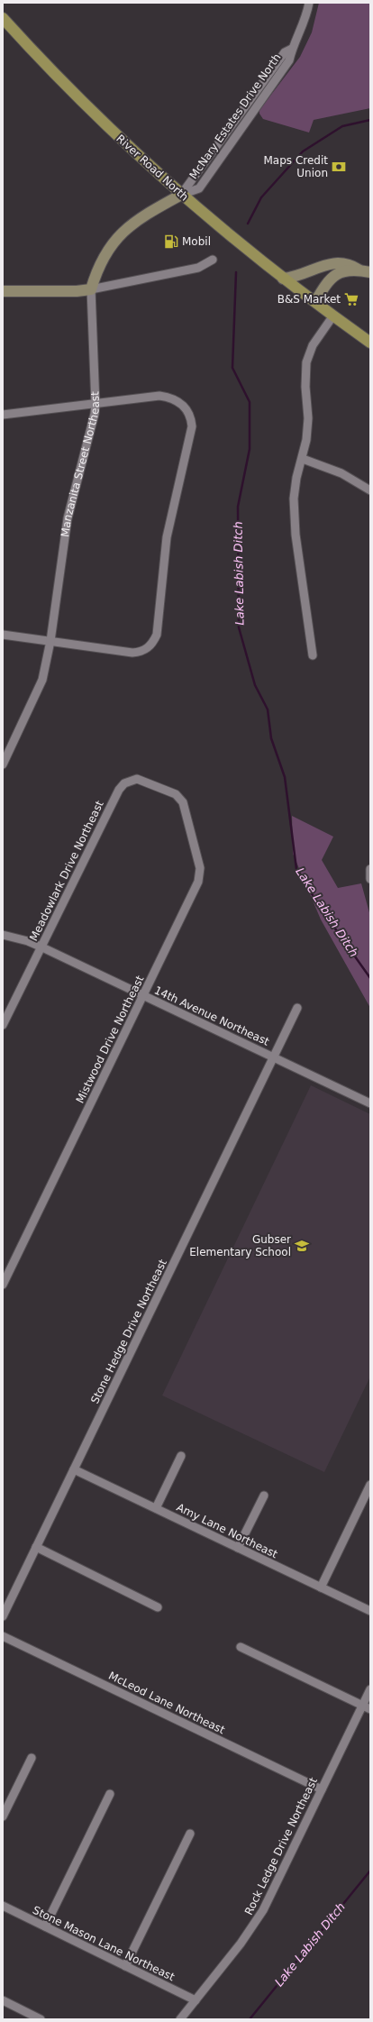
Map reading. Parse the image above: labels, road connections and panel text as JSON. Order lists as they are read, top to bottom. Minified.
{"streets":{"main road":["River Road North"],"street":["McNary Estates Drive North","Manzanita Street Northeast","Meadowlark Drive Northeast","14th Avenue Northeast","Mistwood Drive Northeast","Stone Hedge Drive Northeast","Amy Lane Northeast","McLeod Lane Northeast","Rock Ledge Drive Northeast","Stone Mason Lane Northeast"]},"crossings":[["McNary Estates Drive North","River Road North"],["McNary Estates Drive North","Manzanita Street Northeast"],["River Road North","Manzanita Street Northeast"],["Meadowlark Drive Northeast","14th Avenue Northeast"],["Meadowlark Drive Northeast","Mistwood Drive Northeast"],["14th Avenue Northeast","Mistwood Drive Northeast"],["14th Avenue Northeast","Stone Hedge Drive Northeast"],["Stone Hedge Drive Northeast","Amy Lane Northeast"],["McLeod Lane Northeast","Rock Ledge Drive Northeast"],["Rock Ledge Drive Northeast","Stone Mason Lane Northeast"]],"water":["Lake Labish Ditch"],"places":{"bank":["Maps Credit Union"],"fuel station":["Mobil"],"supermarket":["B&S Market"],"school or university":["Gubser Elementary School"]}}
